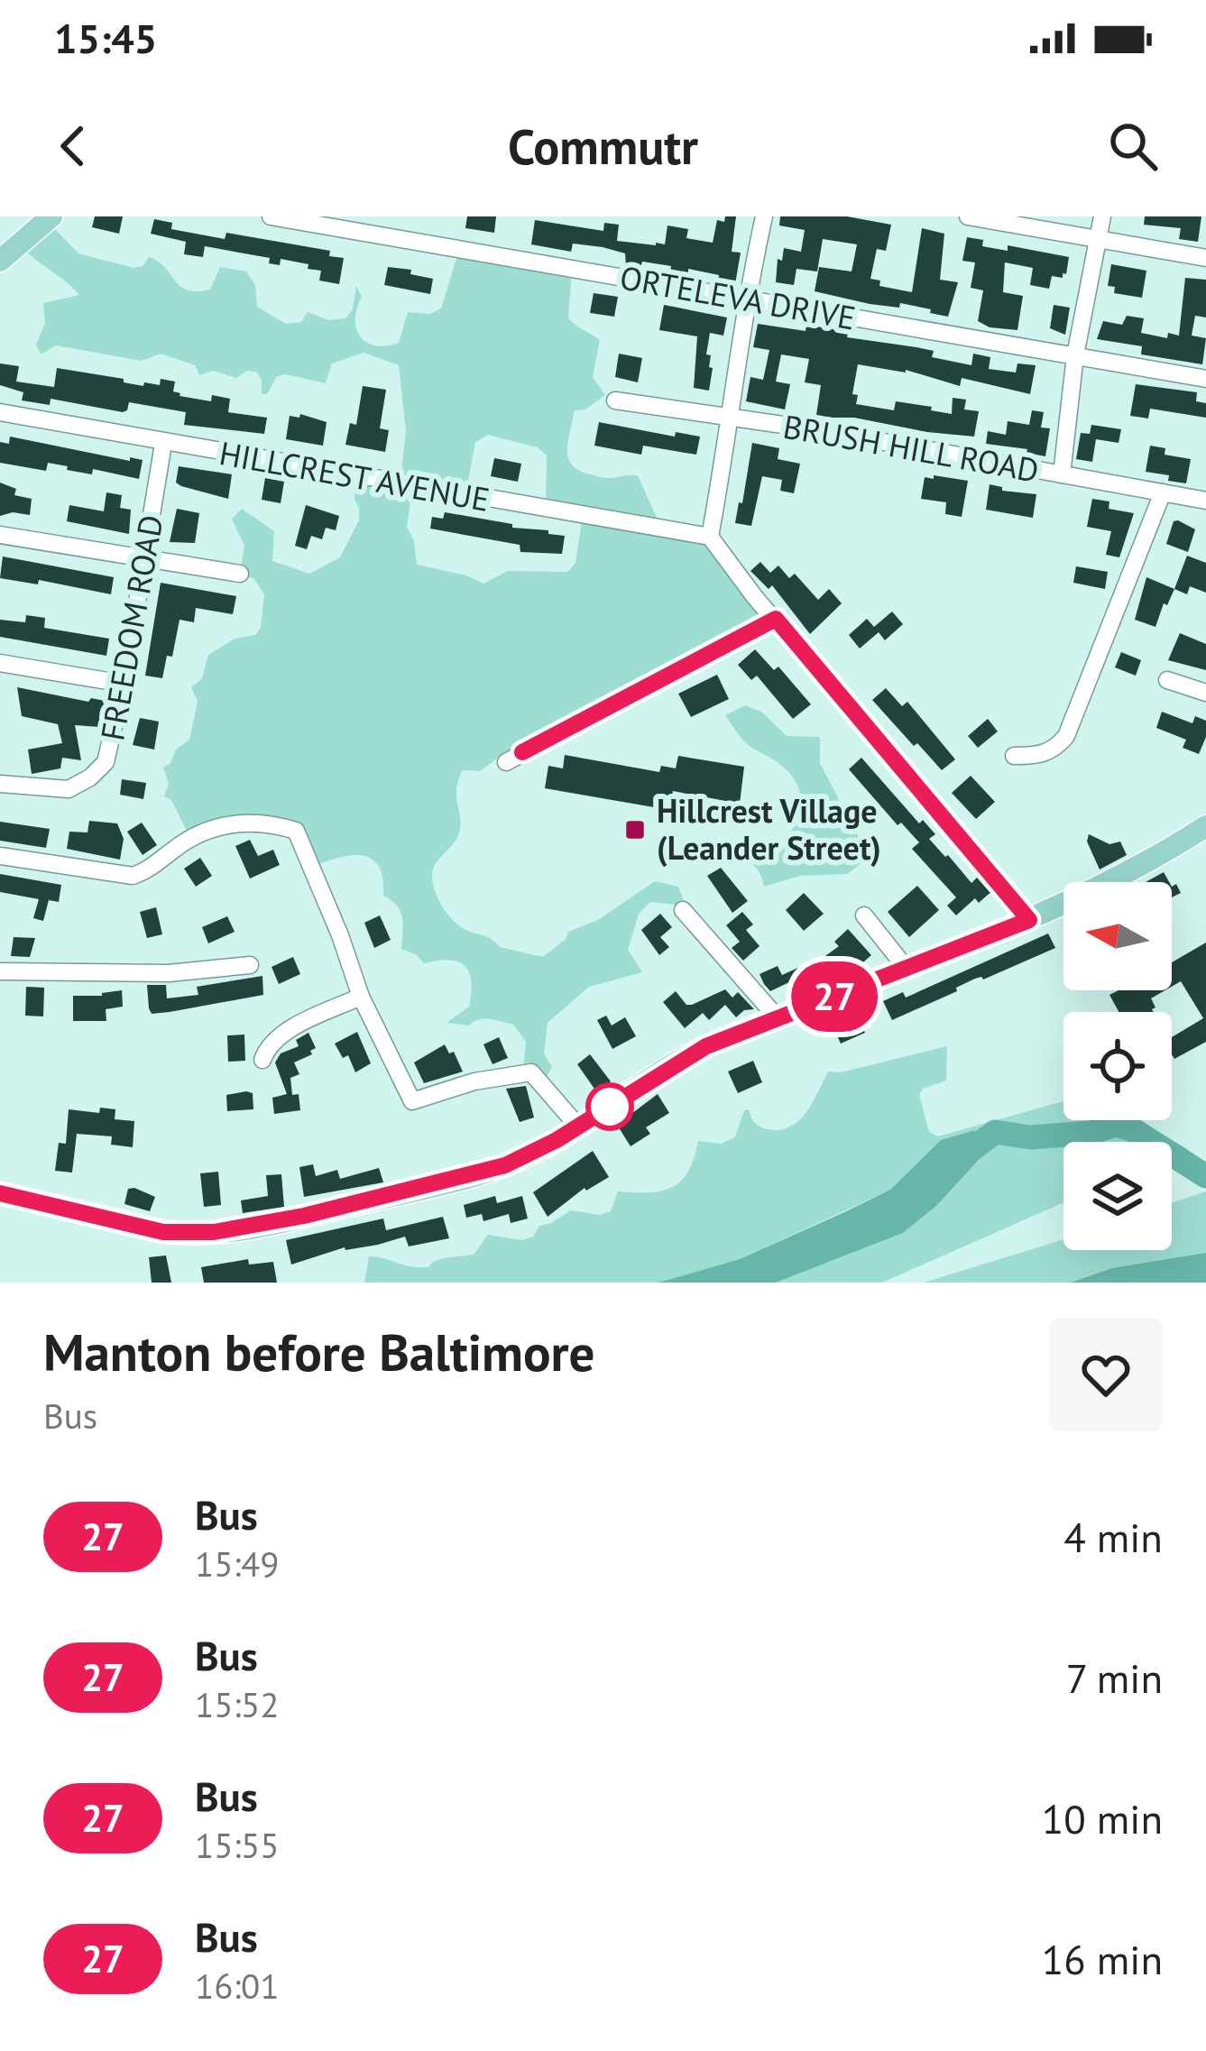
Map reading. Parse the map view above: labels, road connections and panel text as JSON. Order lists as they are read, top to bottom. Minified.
{"streets":{"street":["ORTELEVA DRIVE","BRUSH HILL ROAD","HILLCREST AVENUE","FREEDOM ROAD"]},"crossings":[["HILLCREST AVENUE","FREEDOM ROAD"]],"places":{"transit":["Hillcrest Village (Leander Street)"]},"lines":["bus line 27"],"north":"left","page":{"status":"15:45","header":"Commutr","on_map":"27","heading":["Manton before Baltimore","Bus"],"list":[{"mark":"27","name":"Bus","note":"15:49","value":"4 min"},{"mark":"27","name":"Bus","note":"15:52","value":"7 min"},{"mark":"27","name":"Bus","note":"15:55","value":"10 min"},{"mark":"27","name":"Bus","note":"16:01","value":"16 min"}]}}
